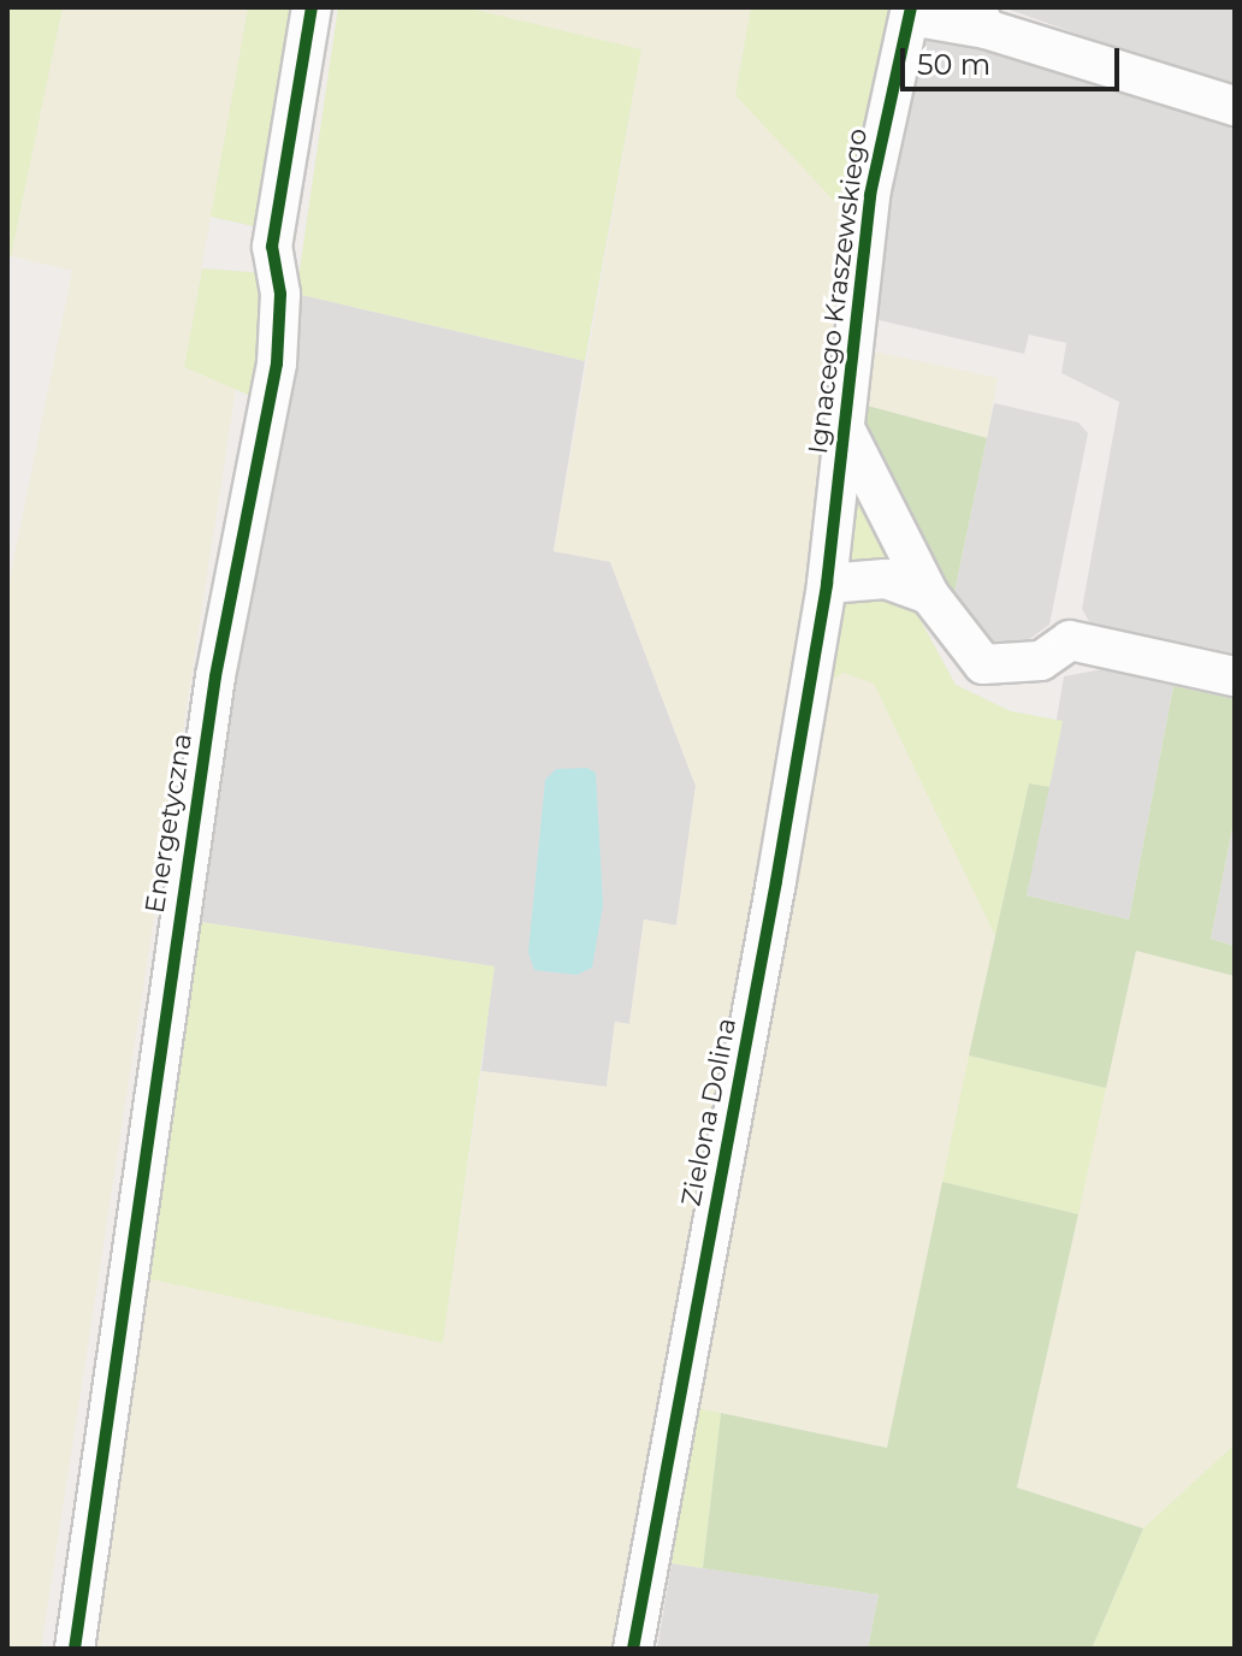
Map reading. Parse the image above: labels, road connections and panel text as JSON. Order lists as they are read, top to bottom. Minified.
{"streets":{"street":["Ignacego Kraszewskiego","Energetyczna","Zielona Dolina"]},"crossings":[["Ignacego Kraszewskiego","Zielona Dolina"]],"scale_bar":"50 m"}
